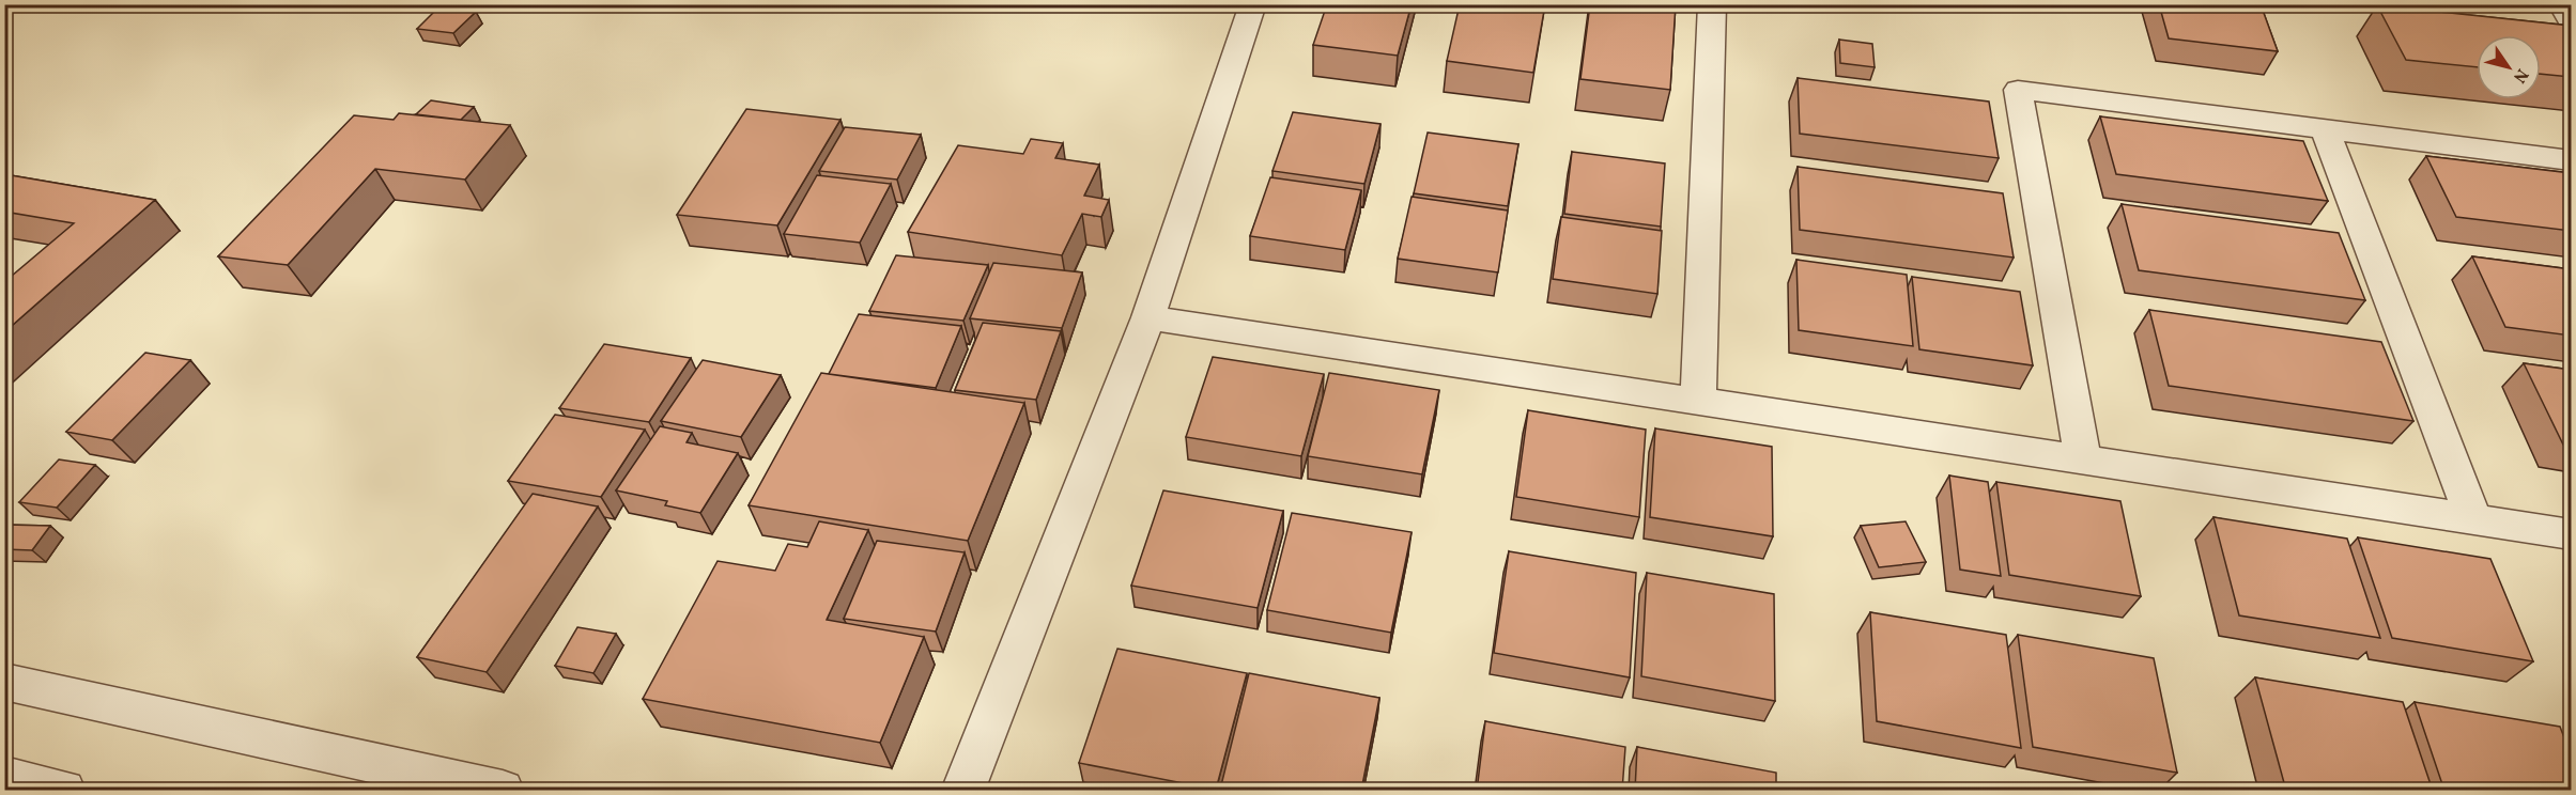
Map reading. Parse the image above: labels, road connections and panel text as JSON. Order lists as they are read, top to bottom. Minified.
{"north":"bottom right"}
